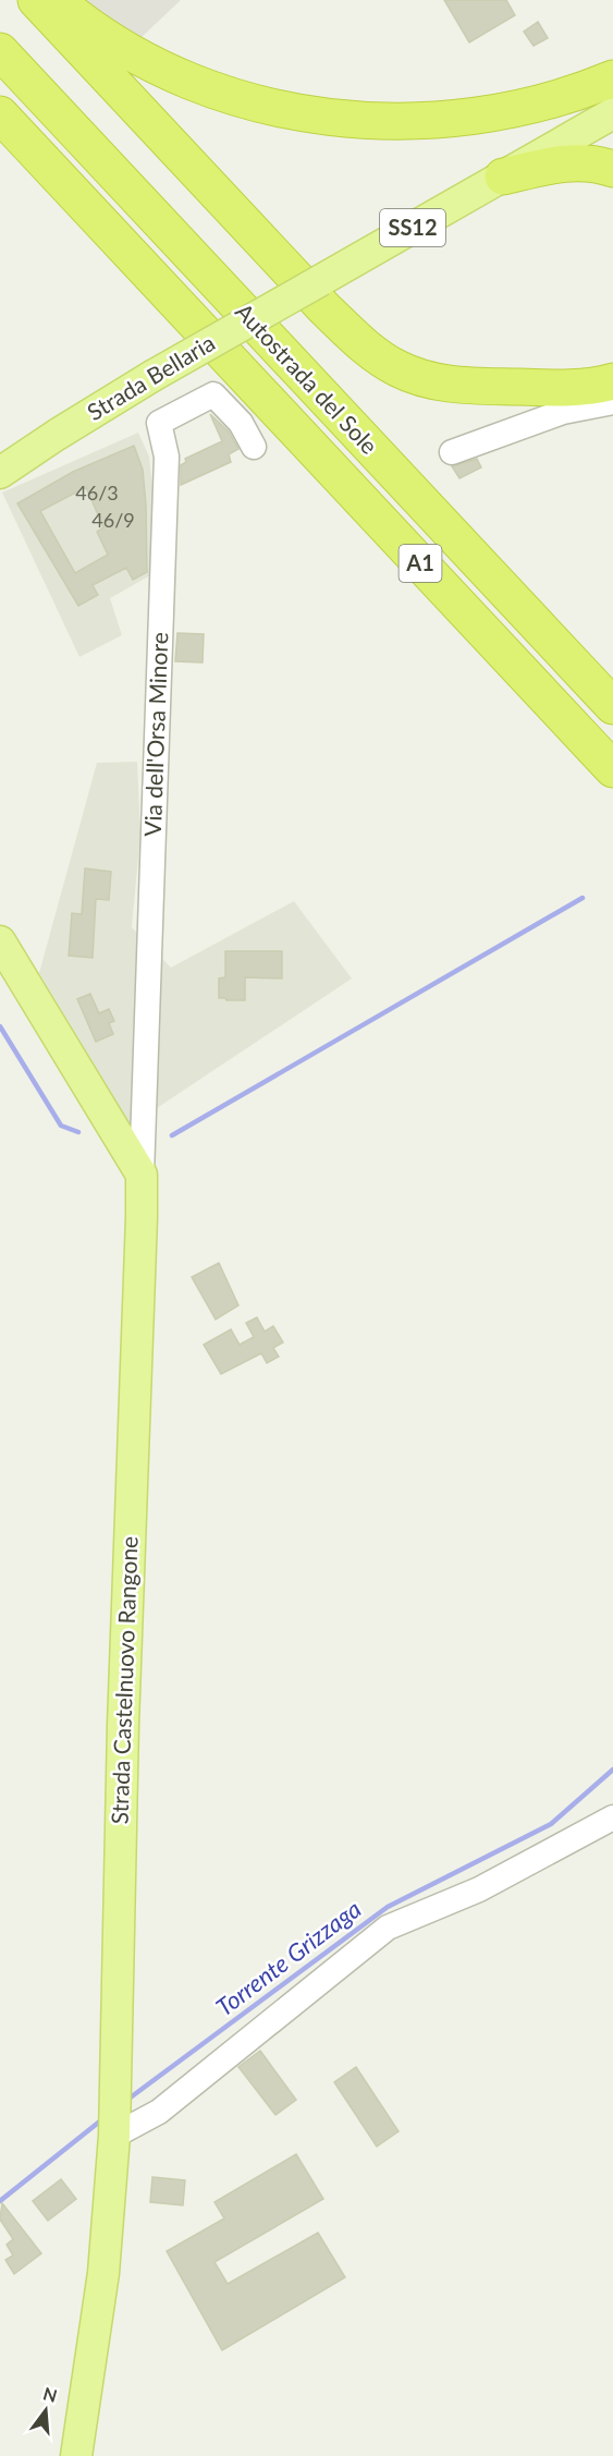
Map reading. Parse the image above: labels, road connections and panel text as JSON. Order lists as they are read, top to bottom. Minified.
{"streets":{"highway":["Autostrada del Sole","A1"],"main road":["SS12","Strada Bellaria","Strada Castelnuovo Rangone"],"street":["Via dell'Orsa Minore"]},"crossings":[["Via dell'Orsa Minore","Strada Castelnuovo Rangone"]],"water":["Torrente Grizzaga"],"house_numbers":["46/3","46/9"],"north":"top"}
